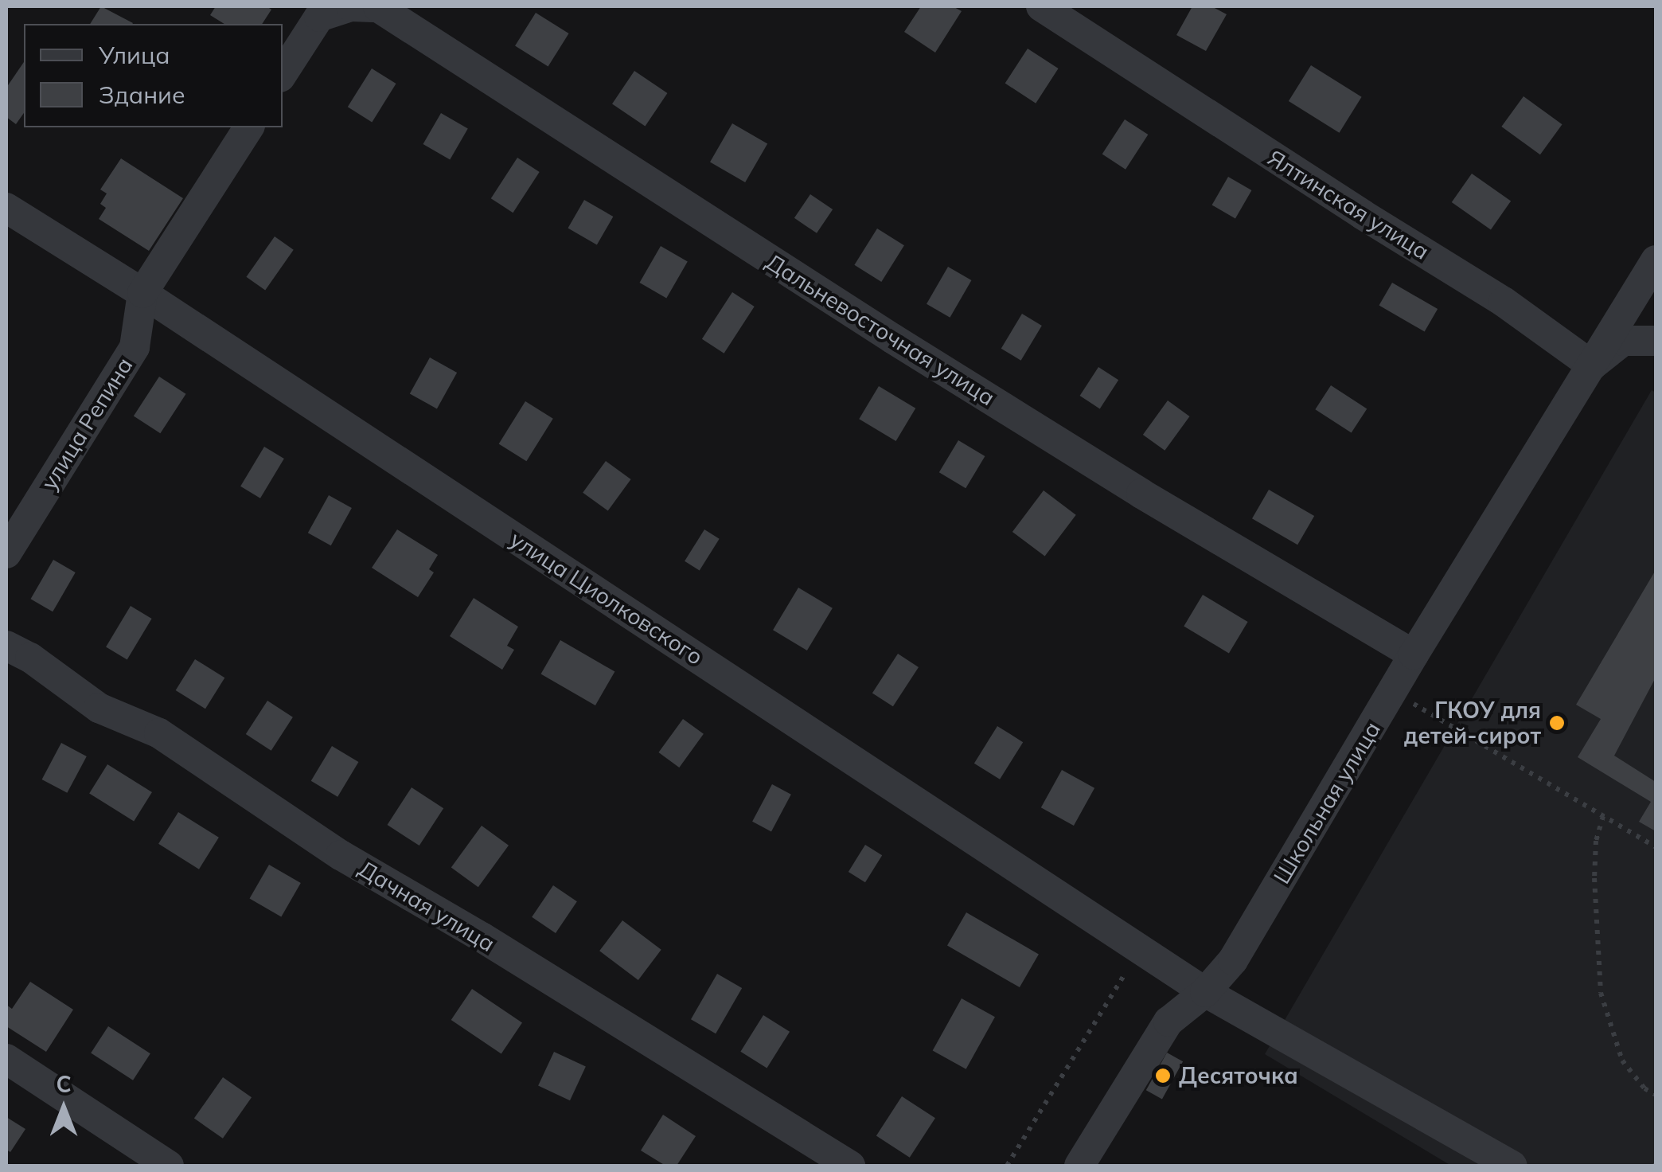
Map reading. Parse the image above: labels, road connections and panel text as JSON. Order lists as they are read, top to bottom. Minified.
{"streets":{"street":["Ялтинская улица","Дальневосточная улица","улица Репина","улица Циолковского","Школьная улица","Дачная улица"]},"crossings":[["Ялтинская улица","Школьная улица"],["Дальневосточная улица","Школьная улица"],["улица Репина","улица Циолковского"],["улица Циолковского","Школьная улица"]],"places":["ГКОУ для детей-сирот","Десяточка"],"legend":["Улица","Здание"],"north":"top"}
